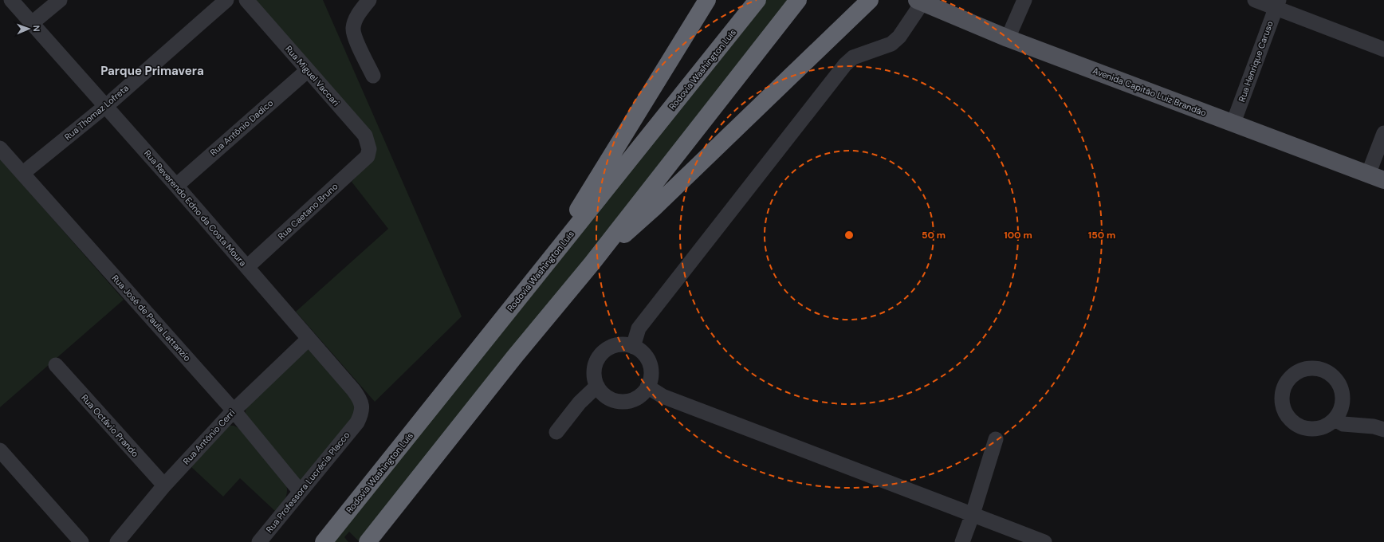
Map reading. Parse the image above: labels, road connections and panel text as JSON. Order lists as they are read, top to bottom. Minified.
{"streets":{"highway":["Rodovia Washington Luís"],"main road":["Avenida Capitão Luiz Brandão"],"street":["Rua Henrique Caruso","Rua Miguel Vaccari","Rua Thomaz Lofreta","Rua Antônio Dadico","Rua Reverendo Edno da Costa Moura","Rua Caetano Bruno","Rua José de Paula Lattanzio","Rua Octávio Prando","Rua Antônio Cerri","Rua Professora Lucrécia Placco"]},"crossings":[["Rua Henrique Caruso","Avenida Capitão Luiz Brandão"],["Rua Miguel Vaccari","Rua Antônio Dadico"],["Rua Miguel Vaccari","Rua Caetano Bruno"],["Rua Thomaz Lofreta","Rua Reverendo Edno da Costa Moura"],["Rua Thomaz Lofreta","Rua José de Paula Lattanzio"],["Rua Antônio Dadico","Rua Reverendo Edno da Costa Moura"],["Rua Reverendo Edno da Costa Moura","Rua Caetano Bruno"],["Rua Reverendo Edno da Costa Moura","Rua Antônio Cerri"],["Rua Reverendo Edno da Costa Moura","Rua Professora Lucrécia Placco"],["Rua José de Paula Lattanzio","Rua Antônio Cerri"],["Rua José de Paula Lattanzio","Rua Professora Lucrécia Placco"],["Rua Octávio Prando","Rua Antônio Cerri"]],"districts":["Parque Primavera"],"north":"right","rings":["50 m","100 m","150 m"]}
